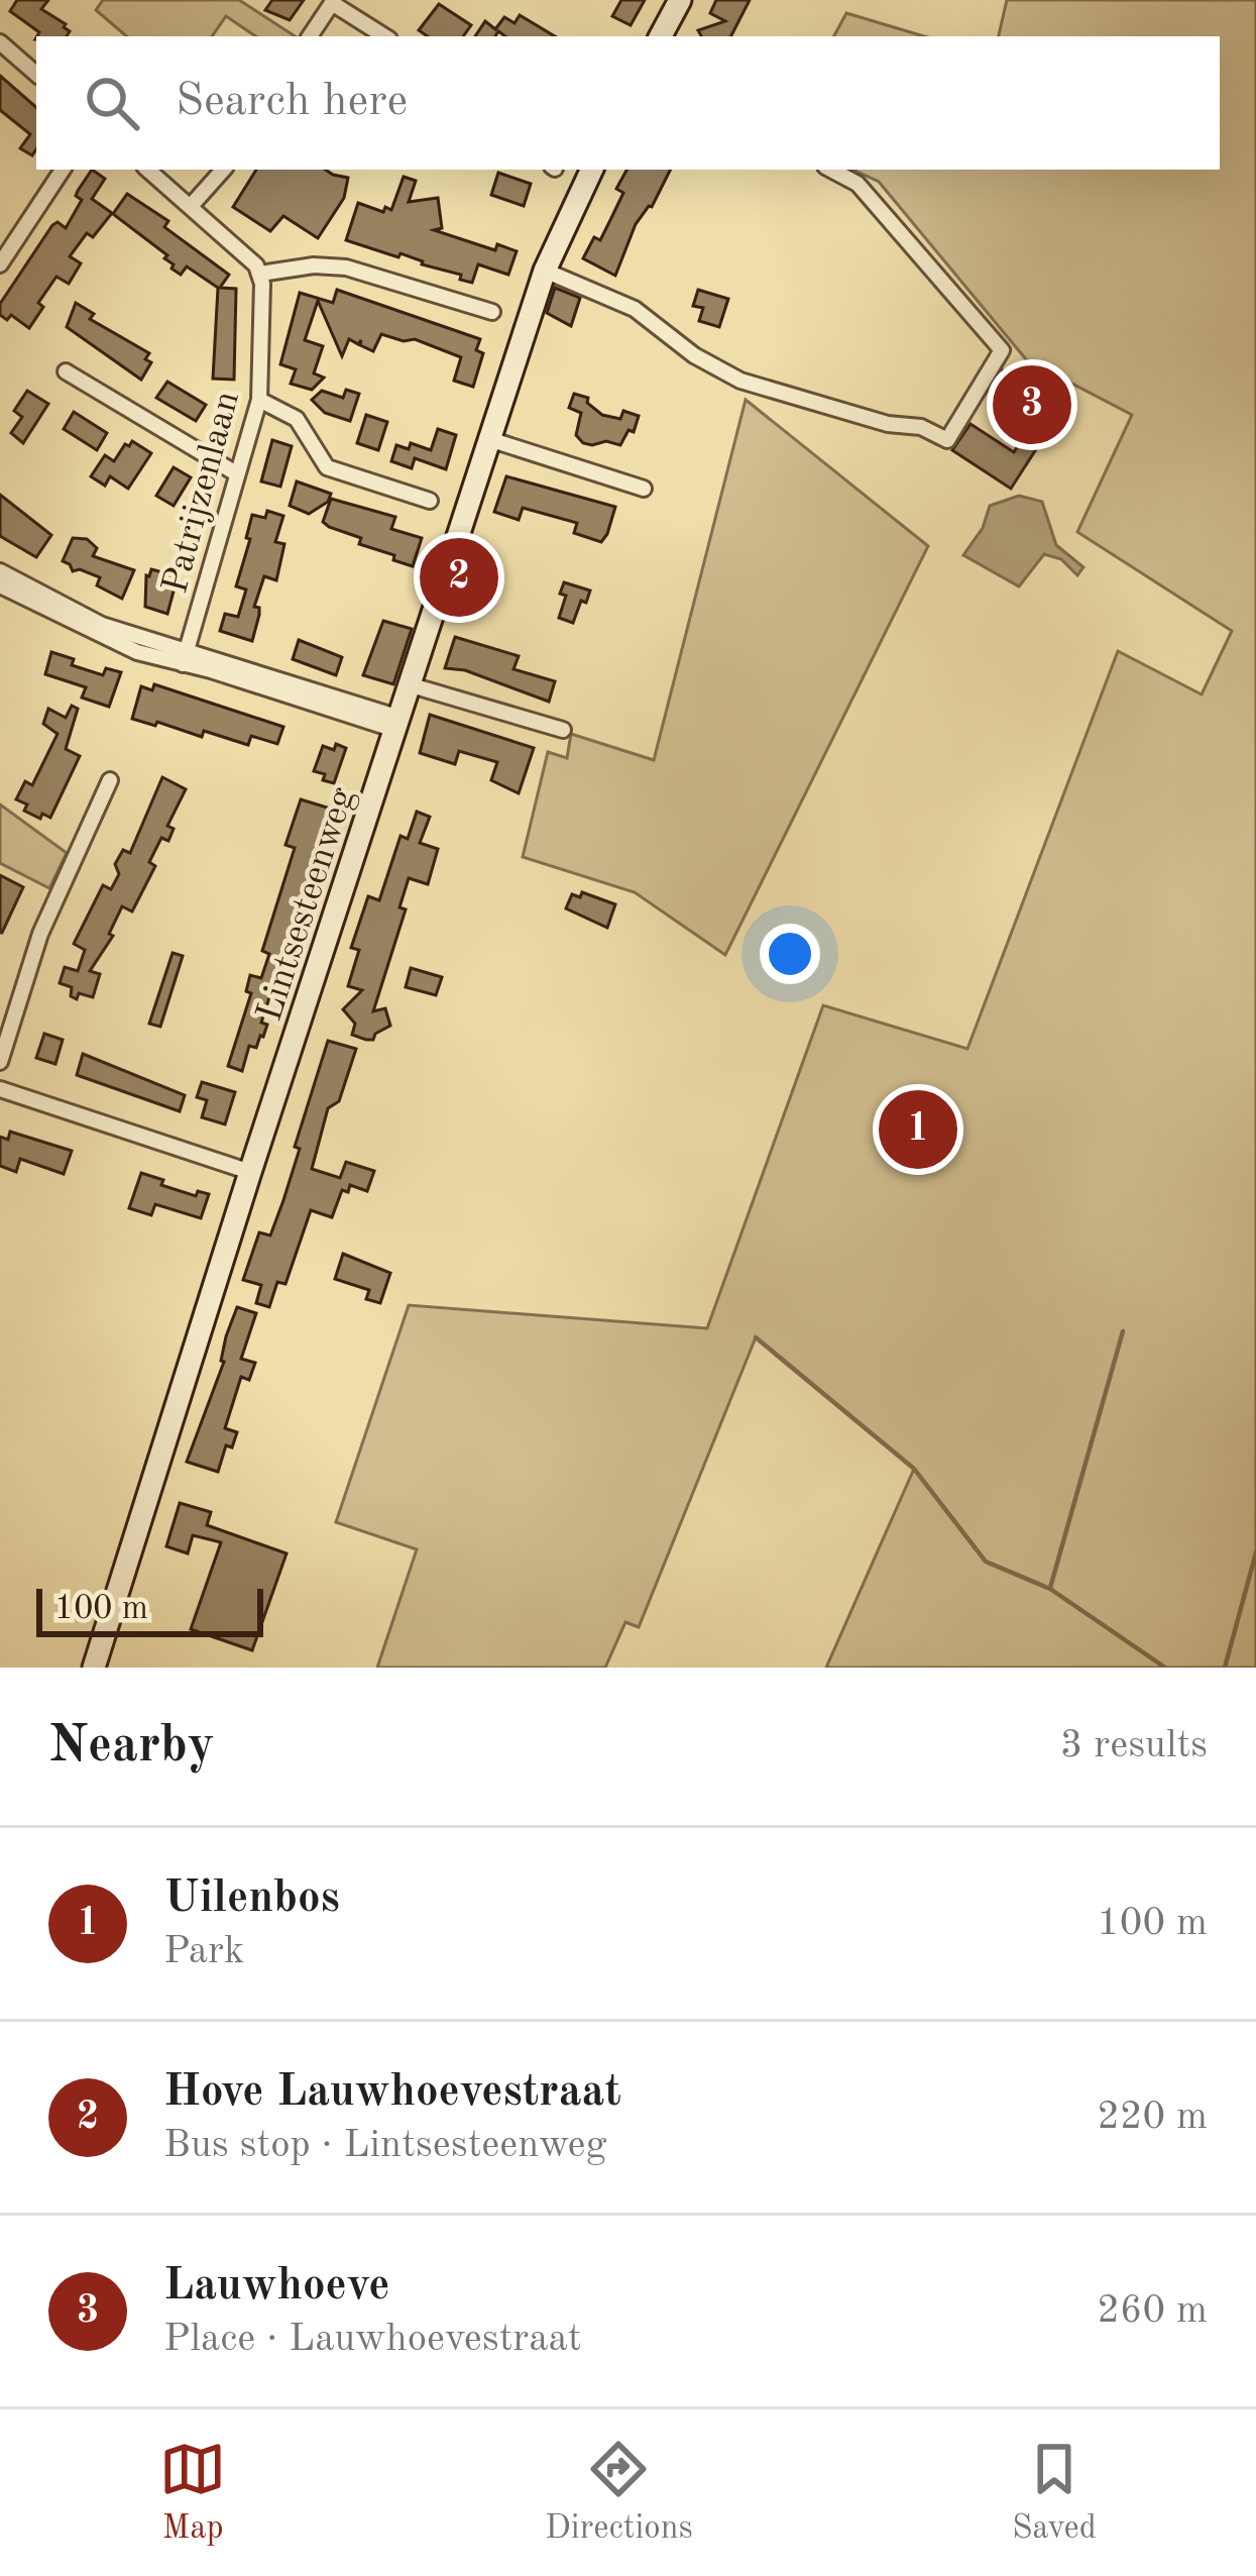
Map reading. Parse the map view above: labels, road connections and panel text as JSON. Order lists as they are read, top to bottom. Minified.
{"streets":{"street":["Patrijzenlaan","Lintsesteenweg"]},"scale_bar":"100 m","page":{"search":"Search here","pins":["3","2","1"],"scale":"100 m","heading":["Nearby","3 results"],"list":[{"mark":"1","name":"Uilenbos","note":"Park","value":"100 m"},{"mark":"2","name":"Hove Lauwhoevestraat","note":"Bus stop · Lintsesteenweg","value":"220 m"},{"mark":"3","name":"Lauwhoeve","note":"Place · Lauwhoevestraat","value":"260 m"}],"nav":["Map","Directions","Saved"]}}
